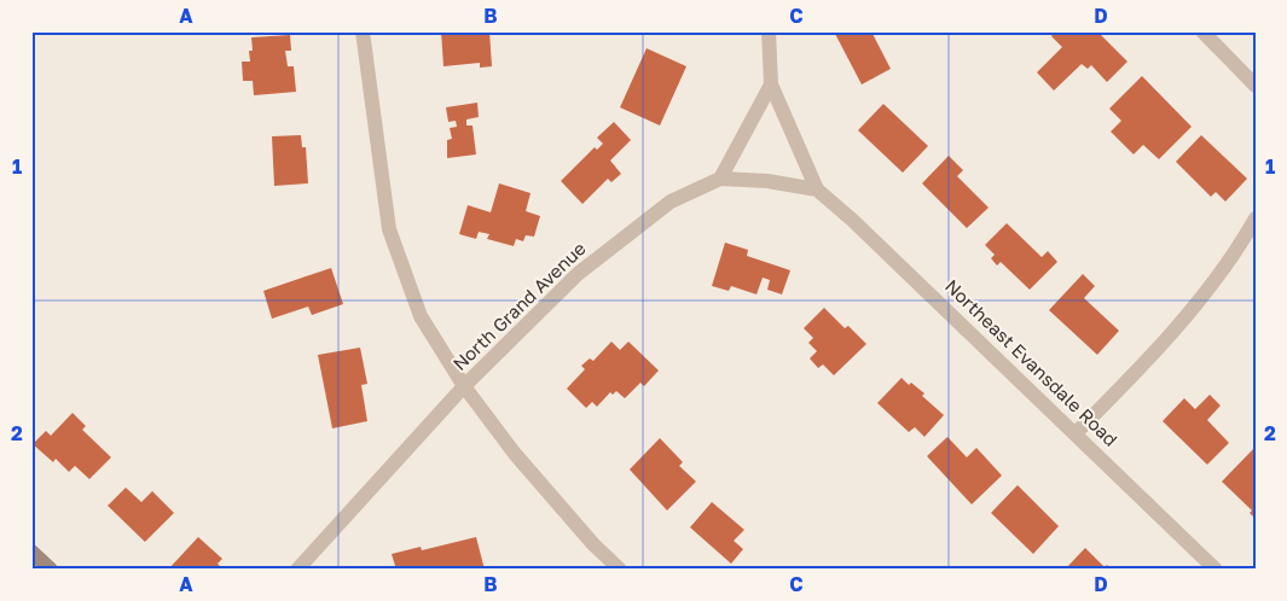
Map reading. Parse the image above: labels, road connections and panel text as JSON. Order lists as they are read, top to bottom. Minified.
{"streets":{"street":["North Grand Avenue","Northeast Evansdale Road"]},"grid":{"columns":["A","B","C","D"],"rows":["1","2"]}}
